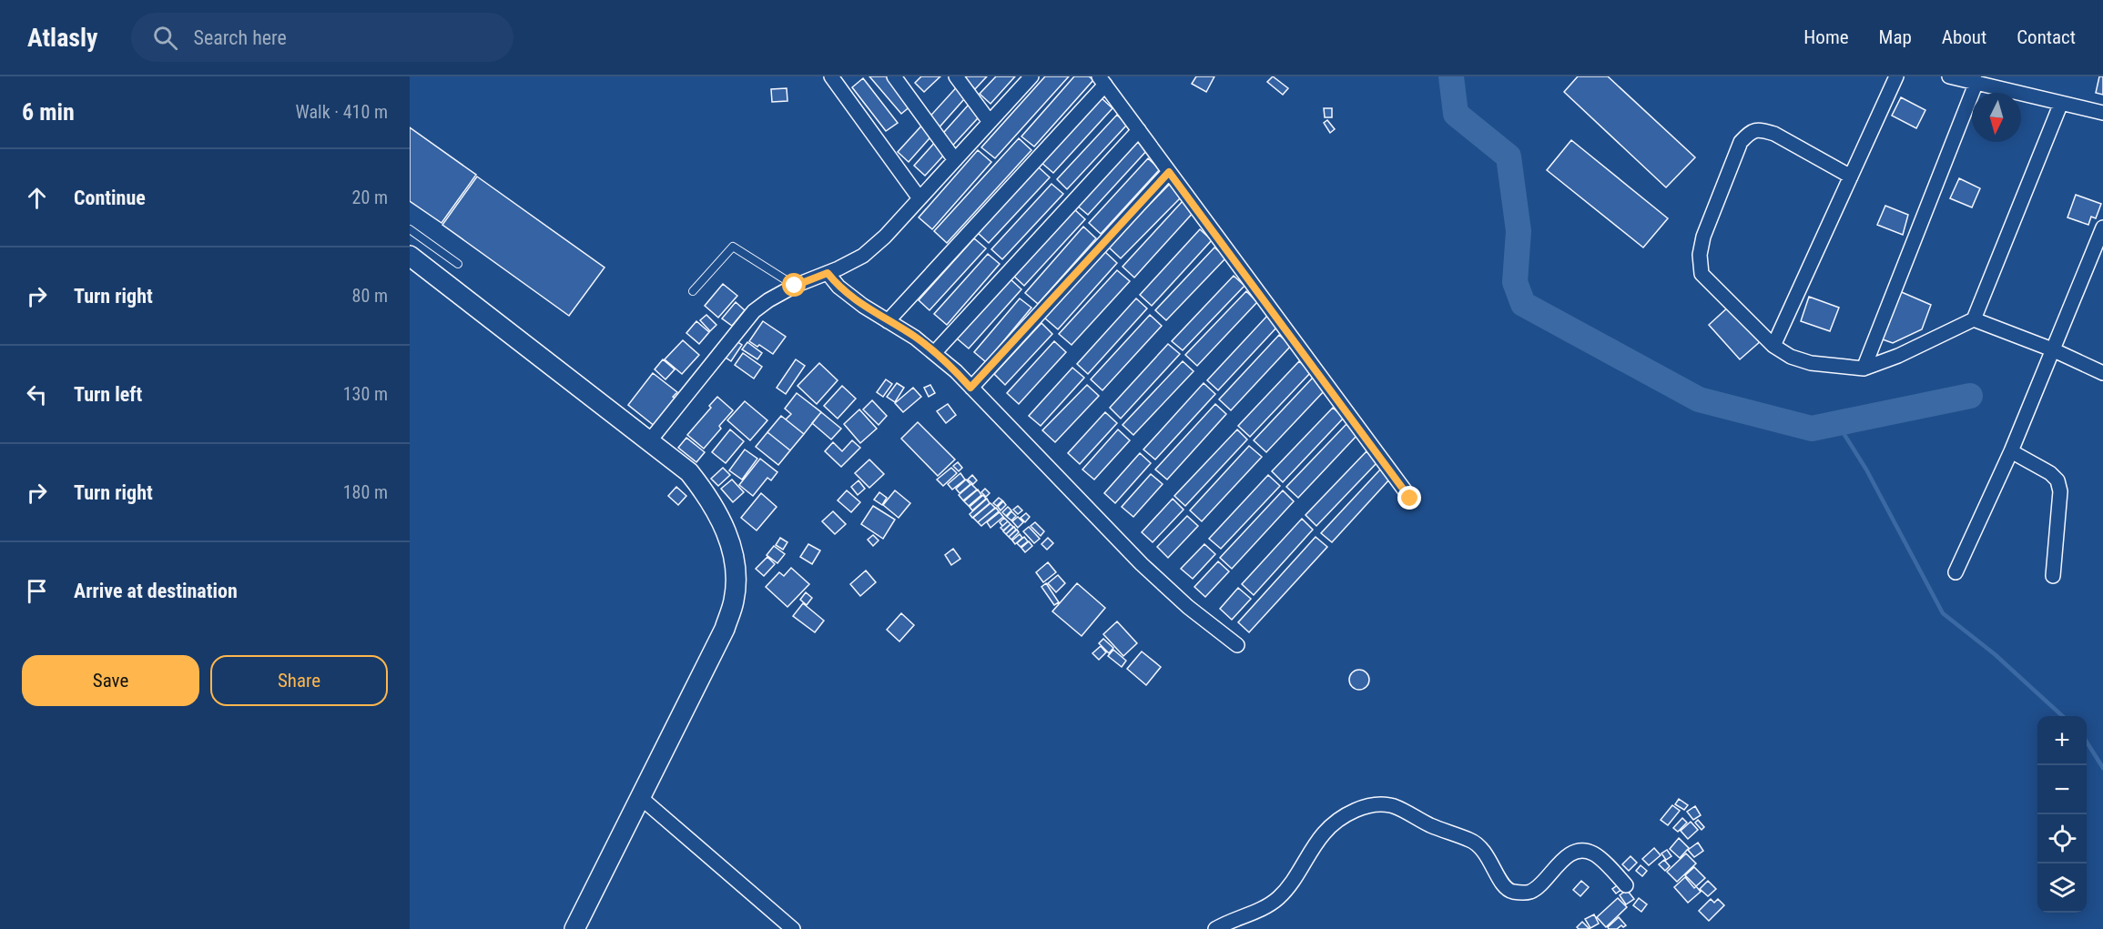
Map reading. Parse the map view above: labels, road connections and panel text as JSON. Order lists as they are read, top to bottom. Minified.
{"north":"bottom","page":{"header":"Atlasly","search":"Search here","nav":["Home","Map","About","Contact"],"heading":["6 min","Walk · 410 m"],"list":[["Continue","20 m"],["Turn right","80 m"],["Turn left","130 m"],["Turn right","180 m"],"Arrive at destination"],"buttons":["Save","Share"],"map_buttons":["+","−"]}}
